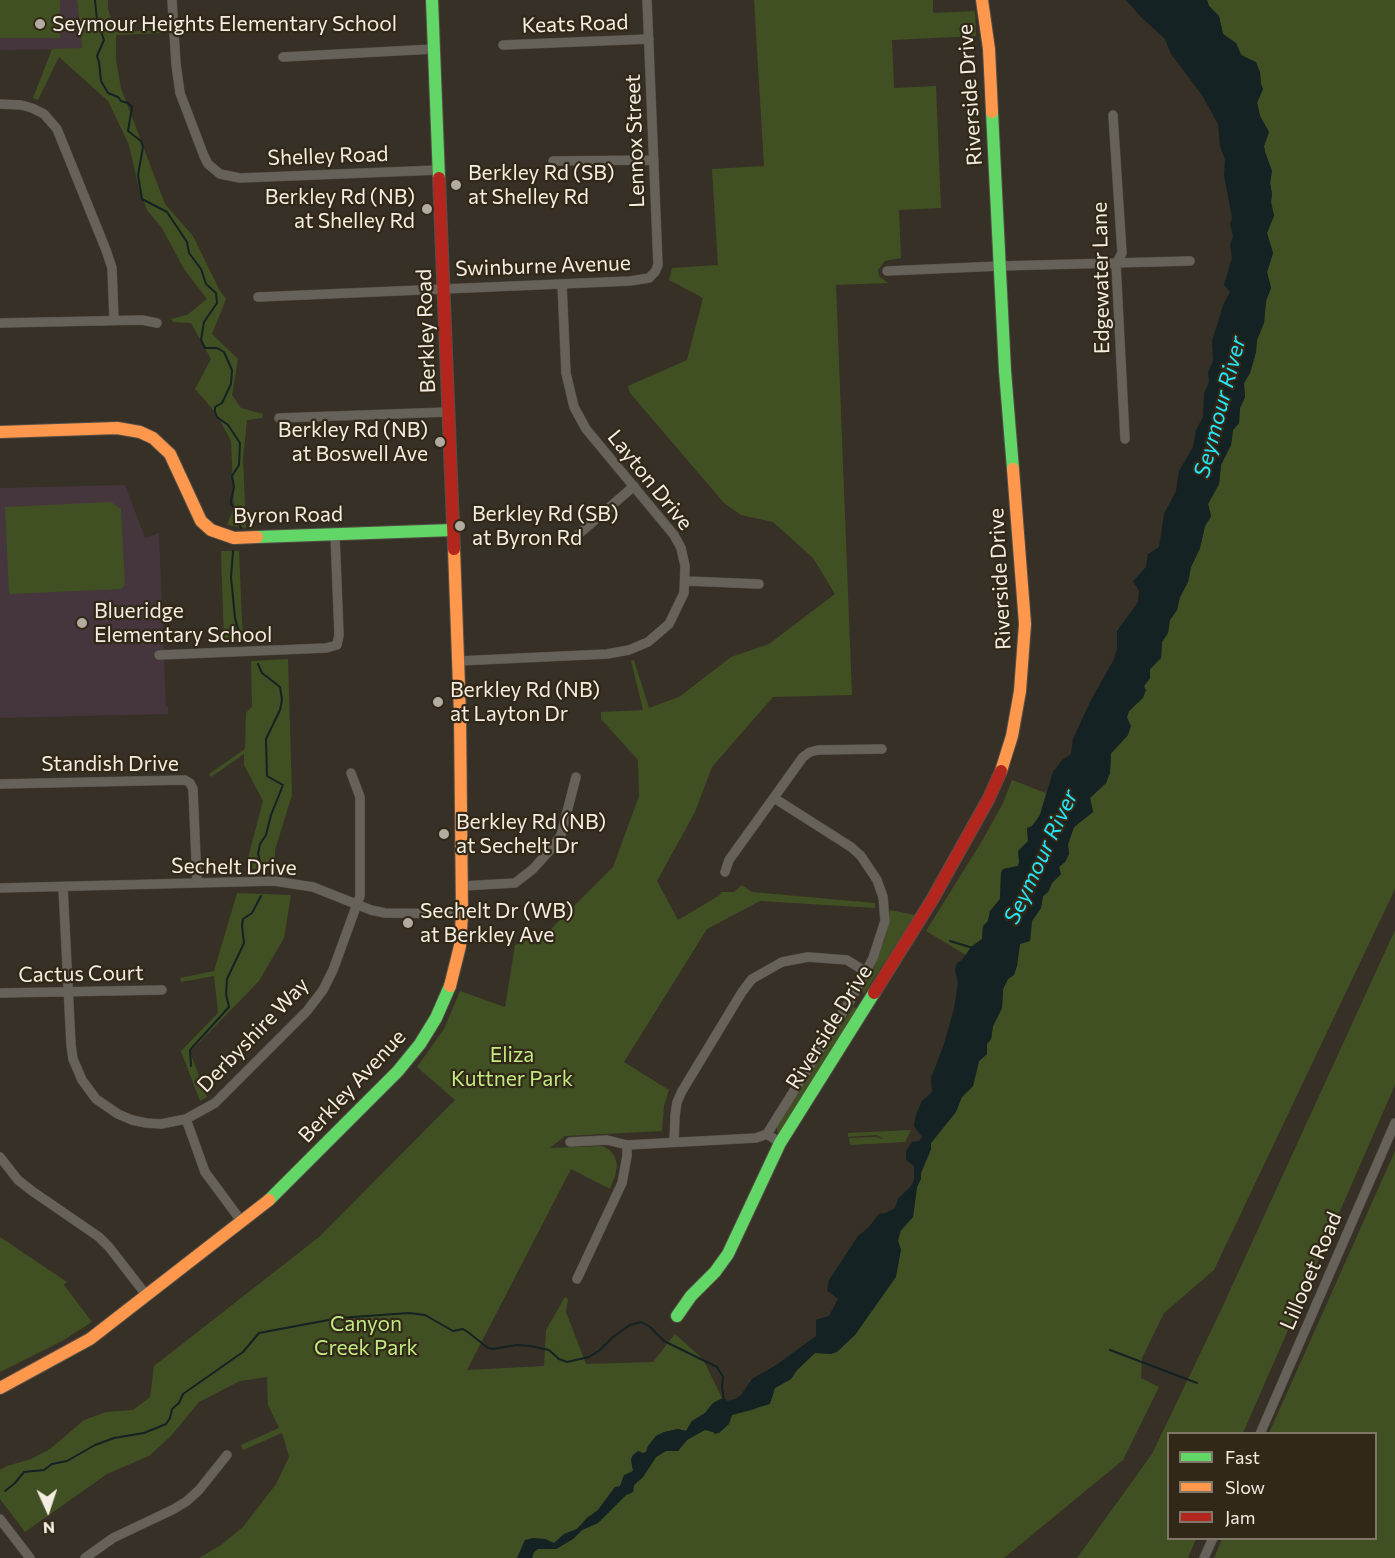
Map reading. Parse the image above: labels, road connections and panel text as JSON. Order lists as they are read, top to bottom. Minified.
{"streets":{"street":["Keats Road","Riverside Drive","Lennox Street","Shelley Road","Swinburne Avenue","Edgewater Lane","Berkley Road","Layton Drive","Byron Road","Standish Drive","Sechelt Drive","Cactus Court","Derbyshire Way","Berkley Avenue","Lillooet Road"]},"crossings":[["Keats Road","Lennox Street"],["Lennox Street","Swinburne Avenue"],["Shelley Road","Berkley Road"],["Swinburne Avenue","Berkley Road"],["Swinburne Avenue","Layton Drive"],["Berkley Road","Layton Drive"],["Berkley Road","Byron Road"],["Berkley Road","Berkley Avenue"],["Layton Drive","Berkley Avenue"],["Standish Drive","Sechelt Drive"],["Sechelt Drive","Derbyshire Way"],["Sechelt Drive","Berkley Avenue"],["Cactus Court","Derbyshire Way"]],"water":["Seymour River"],"parks":["Eliza Kuttner Park","Canyon Creek Park"],"places":["Seymour Heights Elementary School","Berkley Rd (SB) at Shelley Rd","Berkley Rd (NB) at Shelley Rd","Berkley Rd (NB) at Boswell Ave","Berkley Rd (SB) at Byron Rd","Blueridge Elementary School","Berkley Rd (NB) at Layton Dr","Berkley Rd (NB) at Sechelt Dr","Sechelt Dr (WB) at Berkley Ave"],"legend":["Fast","Slow","Jam"],"north":"bottom"}
